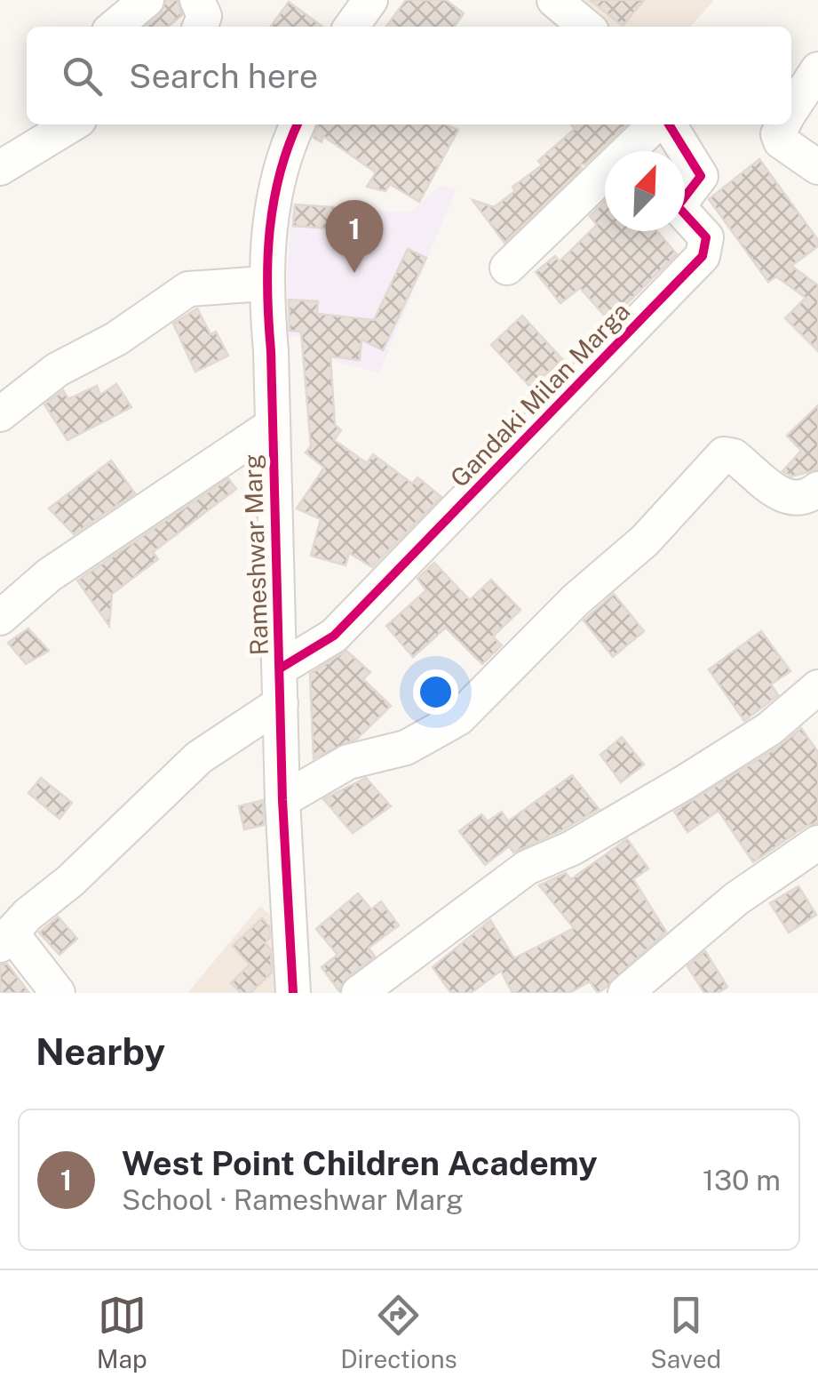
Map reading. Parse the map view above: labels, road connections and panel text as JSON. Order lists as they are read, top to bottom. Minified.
{"streets":{"street":["Gandaki Milan Marga","Rameshwar Marg"]},"crossings":[["Gandaki Milan Marga","Rameshwar Marg"]],"north":"top right","page":{"search":"Search here","pins":"1","heading":"Nearby","list":[{"mark":"1","name":"West Point Children Academy","note":"School · Rameshwar Marg","value":"130 m"}],"nav":["Map","Directions","Saved"]}}
